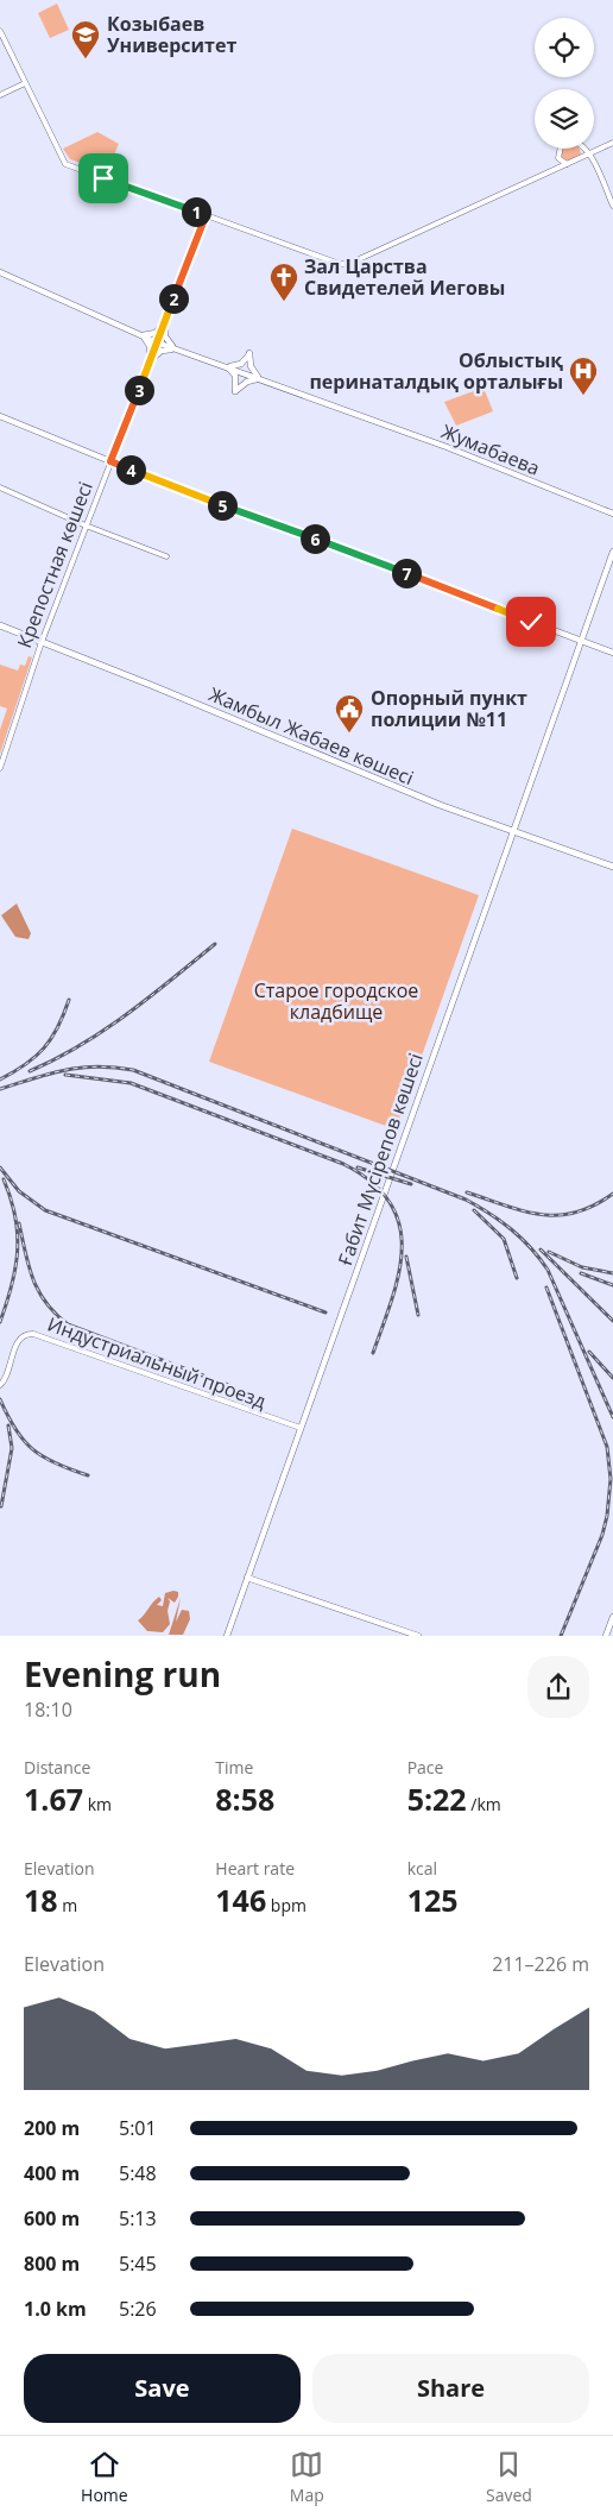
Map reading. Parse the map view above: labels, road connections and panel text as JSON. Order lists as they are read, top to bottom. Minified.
{"streets":{"main road":["Жумабаева","Жамбыл Жабаев көшесі","Ғабит Мүсірепов көшесі"],"street":["Крепостная көшесі","Индустриальный проезд"]},"crossings":[["Жумабаева","Крепостная көшесі"],["Крепостная көшесі","Жамбыл Жабаев көшесі"],["Жамбыл Жабаев көшесі","Ғабит Мүсірепов көшесі"],["Ғабит Мүсірепов көшесі","Индустриальный проезд"]],"parks":["Старое городское кладбище"],"places":{"school or university":["Козыбаев Университет"],"church":["Зал Царства Свидетелей Иеговы"],"hospital":["Облыстық перинаталдық орталығы"],"public building":["Опорный пункт полиции №11"]},"page":{"pins":["1","2","3","4","5","6","7"],"heading":["Evening run","18:10"],"stats":[["Distance","1.67 km"],["Time","8:58"],["Pace","5:22 /km"],["Elevation","18 m"],["Heart rate","146 bpm"],["kcal","125"]],"chart":["Elevation","211–226 m"],"list":[{"name":"200 m","note":"5:01"},{"name":"400 m","note":"5:48"},{"name":"600 m","note":"5:13"},{"name":"800 m","note":"5:45"},{"name":"1.0 km","note":"5:26"}],"buttons":["Save","Share"],"tabs":["Home","Map","Saved"]}}
